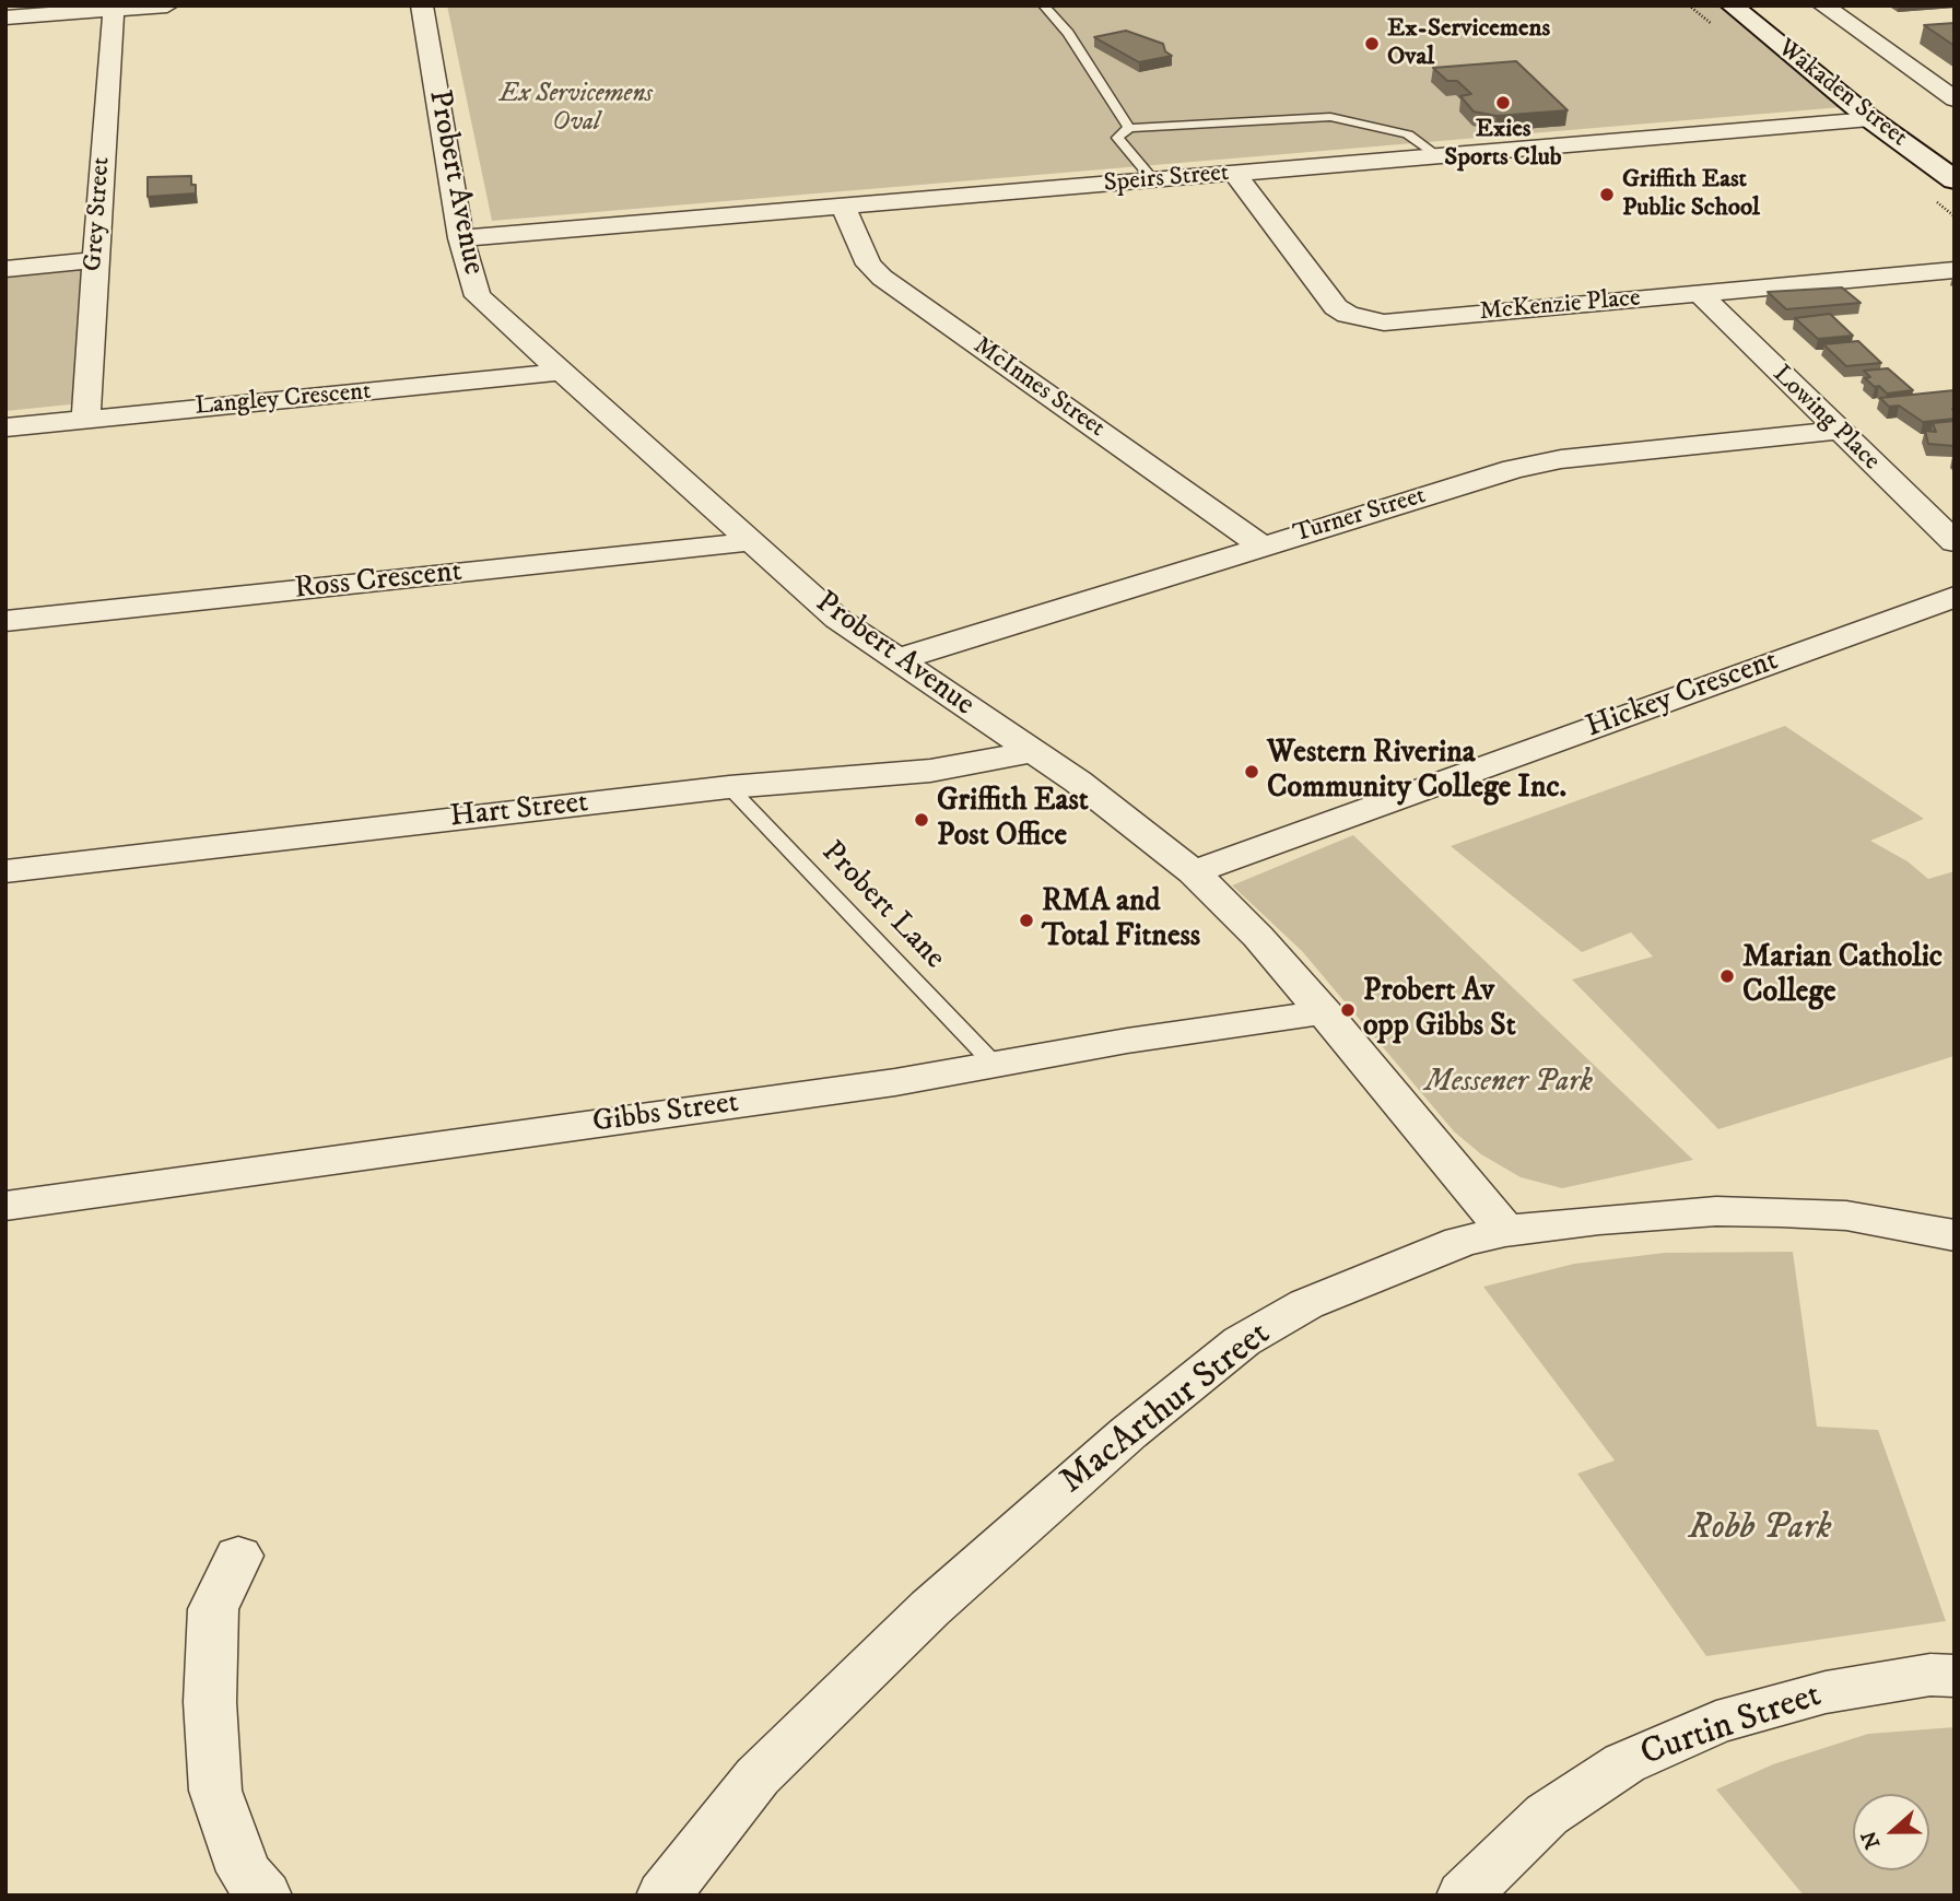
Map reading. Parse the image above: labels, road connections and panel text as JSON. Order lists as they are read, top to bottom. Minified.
{"streets":{"main road":["Wakaden Street"],"street":["Speirs Street","Probert Avenue","Grey Street","McKenzie Place","McInnes Street","Langley Crescent","Lowing Place","Turner Street","Ross Crescent","Hickey Crescent","Hart Street","Gibbs Street","MacArthur Street","Curtin Street"],"lane":["Probert Lane"]},"crossings":[["Wakaden Street","Speirs Street"],["Speirs Street","Probert Avenue"],["Speirs Street","McKenzie Place"],["Speirs Street","McInnes Street"],["Probert Avenue","Langley Crescent"],["Probert Avenue","Turner Street"],["Probert Avenue","Ross Crescent"],["Probert Avenue","Hickey Crescent"],["Probert Avenue","Hart Street"],["Probert Avenue","Gibbs Street"],["Probert Avenue","MacArthur Street"],["Grey Street","Langley Crescent"],["McKenzie Place","Lowing Place"],["McInnes Street","Turner Street"],["Lowing Place","Turner Street"],["Hart Street","Probert Lane"],["Probert Lane","Gibbs Street"]],"parks":["Ex Servicemens Oval","Messener Park","Robb Park"],"places":["Ex-Servicemens Oval","Exies Sports Club","Griffith East Public School","Western Riverina Community College Inc.","Griffith East Post Office","RMA and Total Fitness","Marian Catholic College","Probert Av opp Gibbs St"],"north":"left"}
